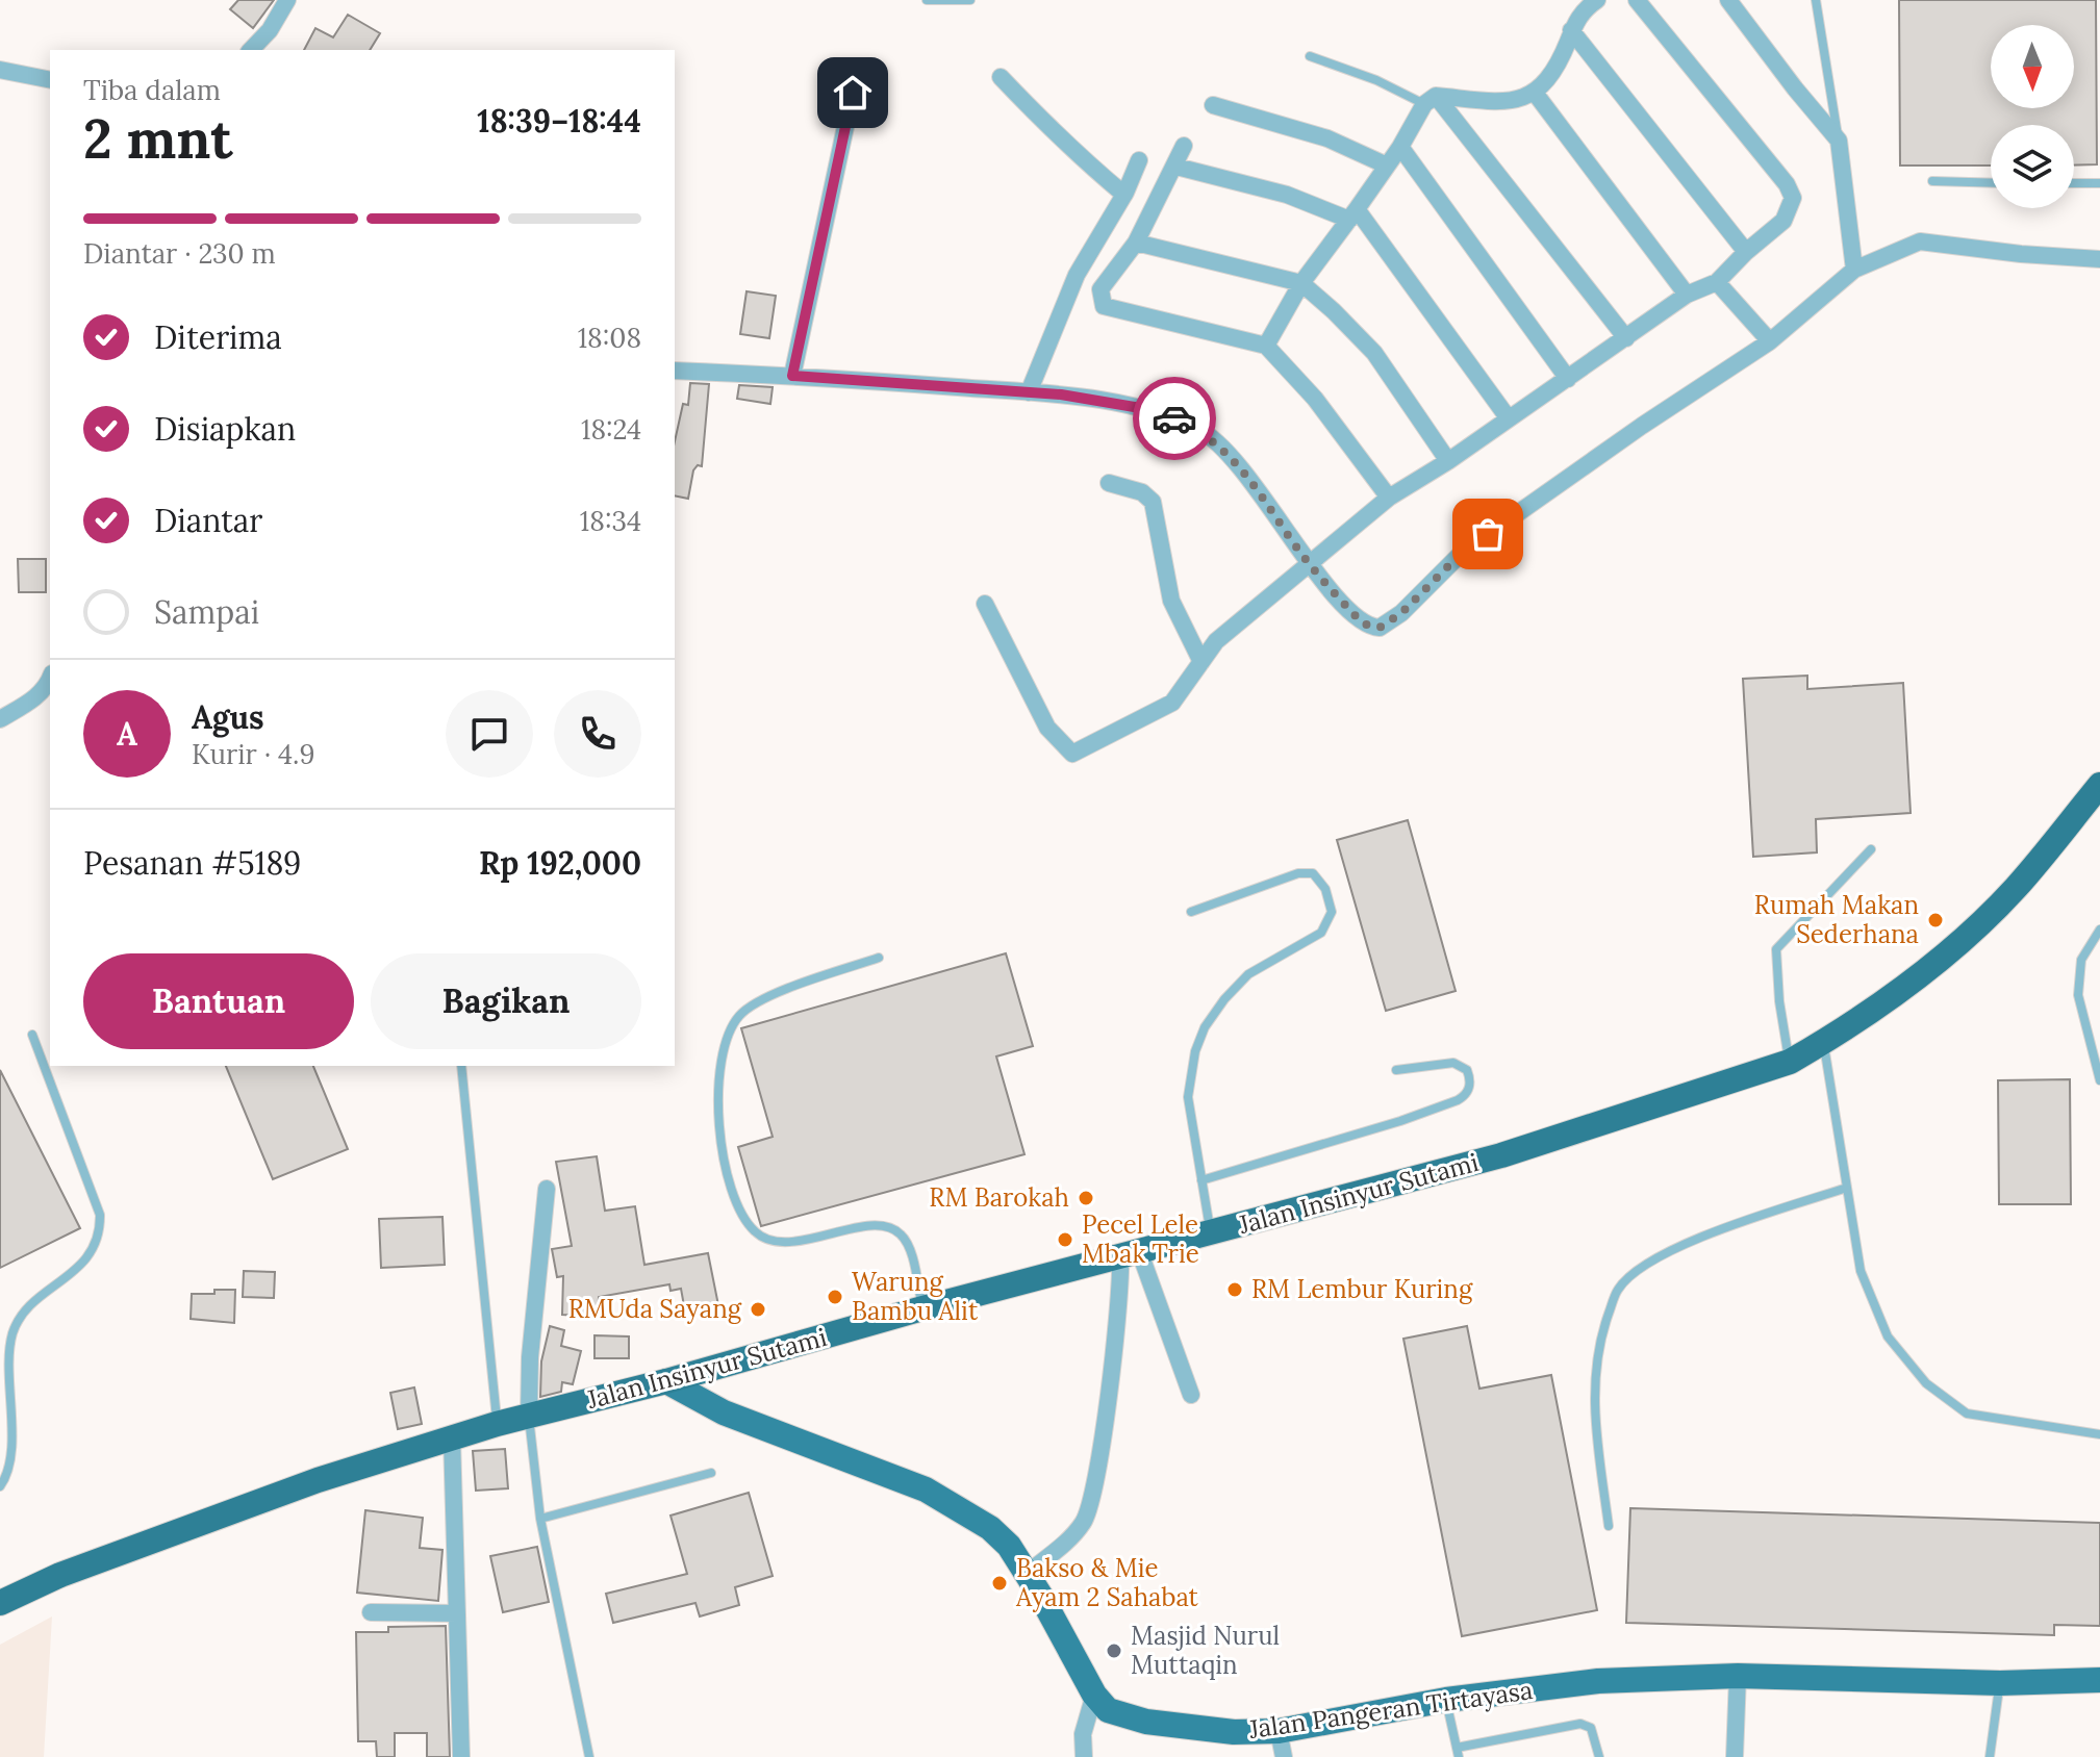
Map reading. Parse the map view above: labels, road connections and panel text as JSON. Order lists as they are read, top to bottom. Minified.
{"streets":{"highway":["Jalan Insinyur Sutami"],"main road":["Jalan Pangeran Tirtayasa"]},"crossings":[["Jalan Insinyur Sutami","Jalan Pangeran Tirtayasa"]],"places":["Rumah Makan Sederhana","RM Barokah","Pecel Lele Mbak Trie","RM Lembur Kuring","Warung Bambu Alit","RMUda Sayang","Bakso & Mie Ayam 2 Sahabat","Masjid Nurul Muttaqin"],"north":"bottom","page":{"heading":["2 mnt","Tiba dalam","18:39–18:44"],"panel":["Agus","Kurir · 4.9","Pesanan #5189","Rp 192,000"],"bar":"Diantar · 230 m","list":[["Diterima","18:08"],["Disiapkan","18:24"],["Diantar","18:34"],"Sampai"],"round":"A","buttons":["Bantuan","Bagikan"]}}
